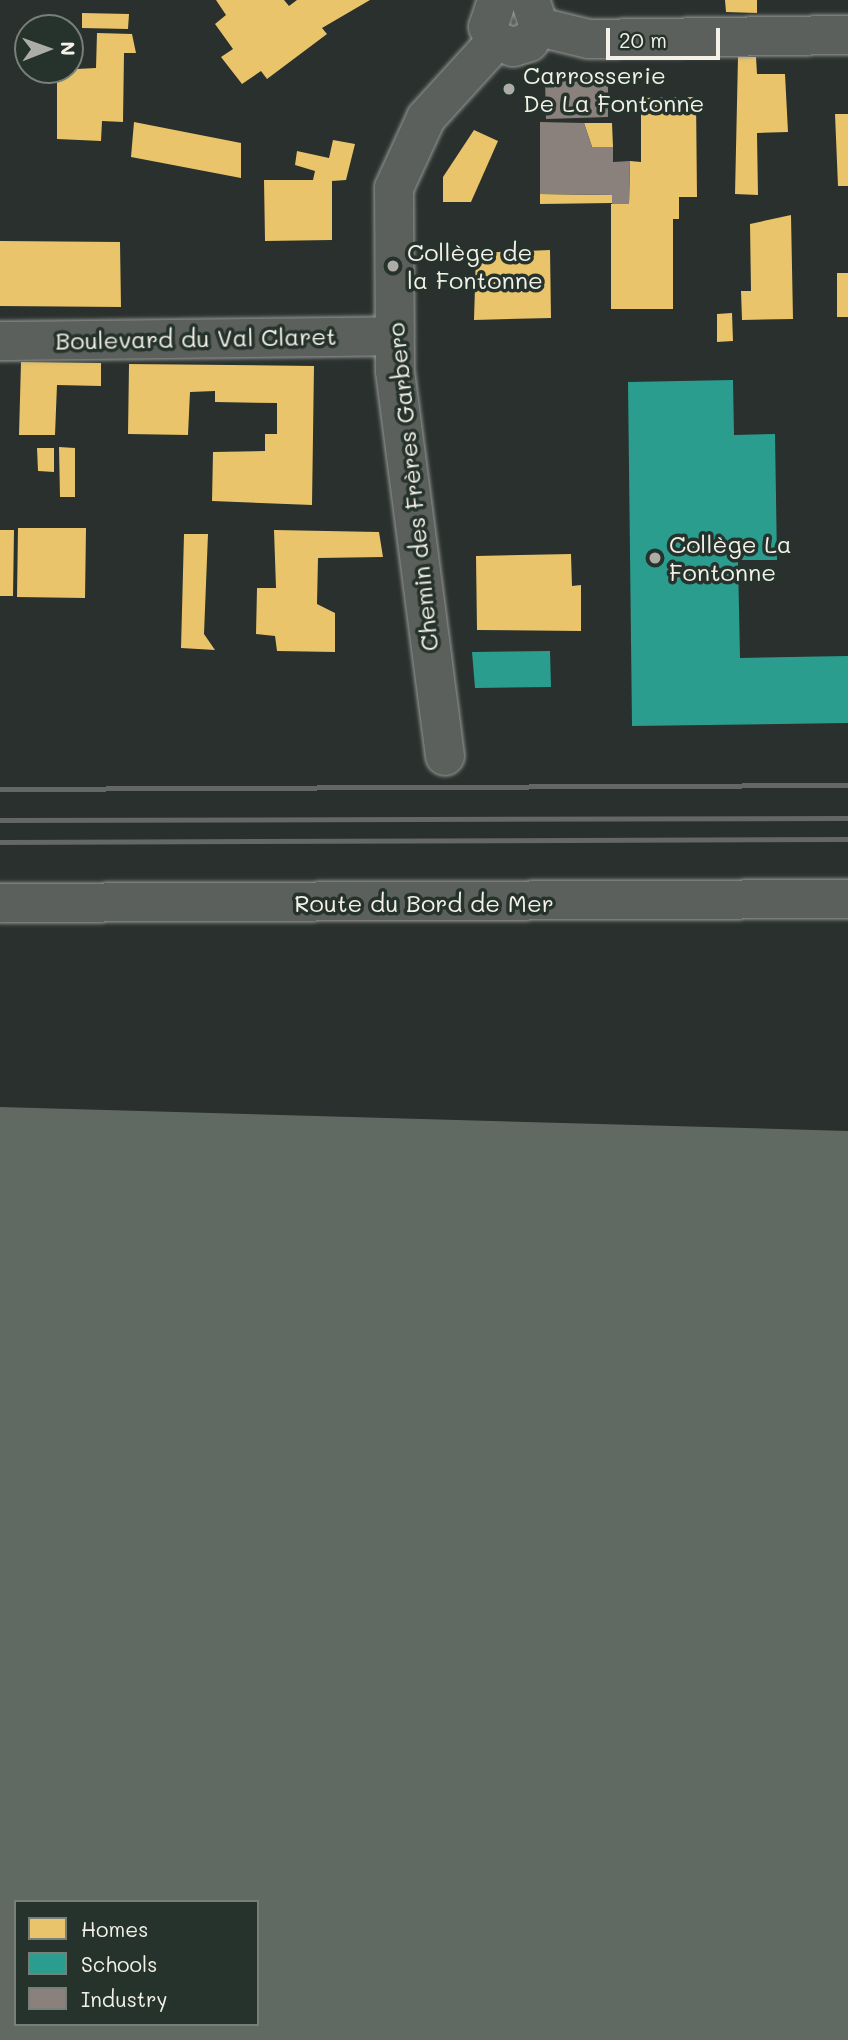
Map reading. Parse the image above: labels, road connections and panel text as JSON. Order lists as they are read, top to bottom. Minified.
{"streets":{"street":["Boulevard du Val Claret","Chemin des Frères Garbero","Route du Bord de Mer"]},"crossings":[["Boulevard du Val Claret","Chemin des Frères Garbero"]],"places":["Carrosserie De La Fontonne","Collège de la Fontonne","Collège La Fontonne"],"legend":["Homes","Schools","Industry"],"scale_bar":"20 m","north":"right"}
